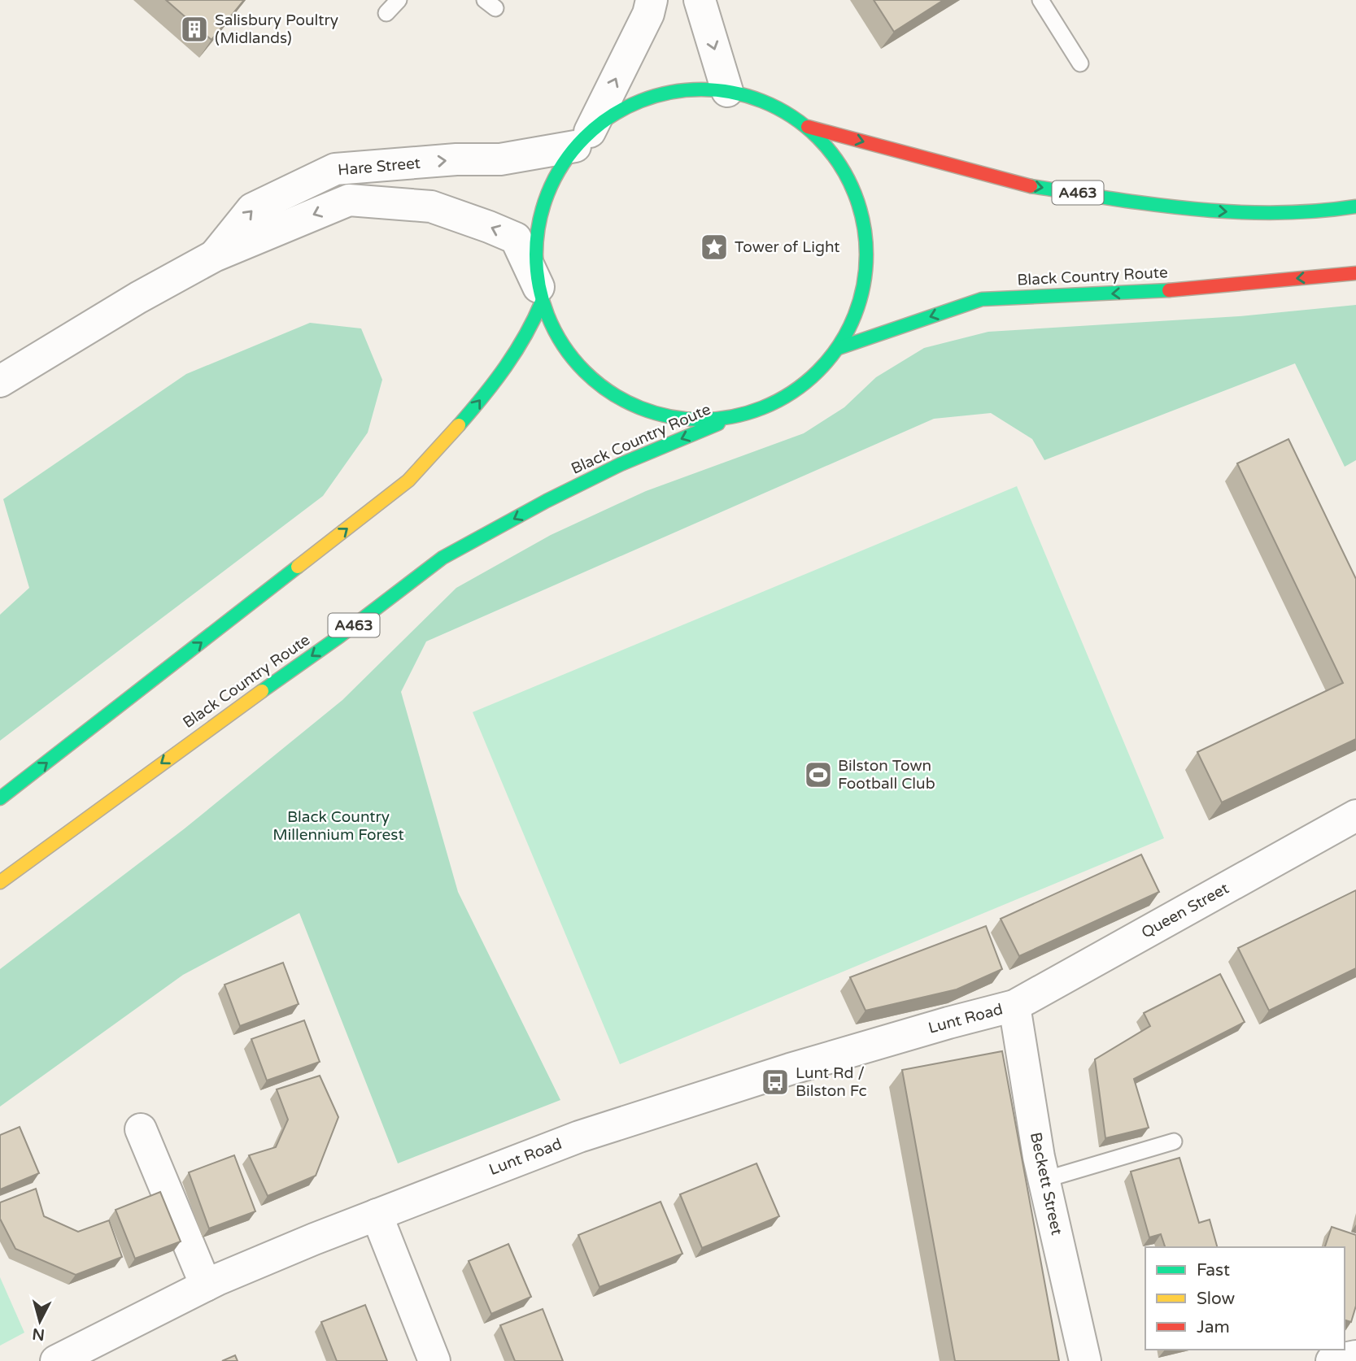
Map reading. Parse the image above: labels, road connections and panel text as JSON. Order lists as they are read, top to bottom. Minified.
{"streets":{"highway":["A463","Black Country Route"],"street":["Hare Street","Queen Street","Lunt Road","Beckett Street"]},"crossings":[["Queen Street","Lunt Road"],["Queen Street","Beckett Street"],["Lunt Road","Beckett Street"]],"parks":["Black Country Millennium Forest"],"places":{"building":["Salisbury Poultry (Midlands)"],"place":["Tower of Light"],"sports":["Bilston Town Football Club"],"bus stop":["Lunt Rd / Bilston Fc"]},"legend":["Fast","Slow","Jam"],"north":"bottom"}
